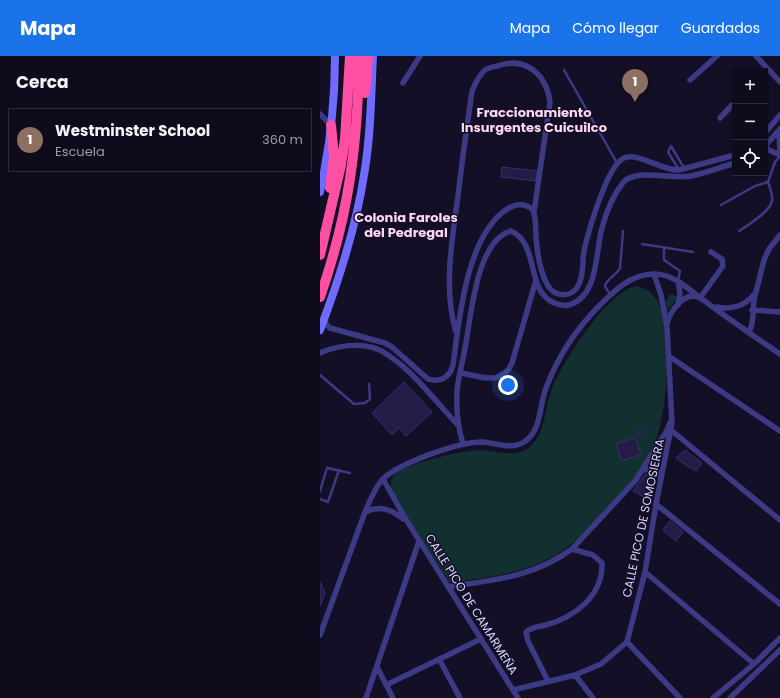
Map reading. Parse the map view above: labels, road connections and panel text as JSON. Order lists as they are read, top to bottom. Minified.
{"streets":{"street":["CALLE PICO DE SOMOSIERRA","CALLE PICO DE CAMARMEÑA"]},"districts":["Fraccionamiento Insurgentes Cuicuilco","Colonia Faroles del Pedregal"],"page":{"header":"Mapa","nav":["Mapa","Cómo llegar","Guardados"],"heading":"Cerca","map_buttons":["+","−"],"pins":"1","list":[{"mark":"1","name":"Westminster School","note":"Escuela","value":"360 m"}]}}
